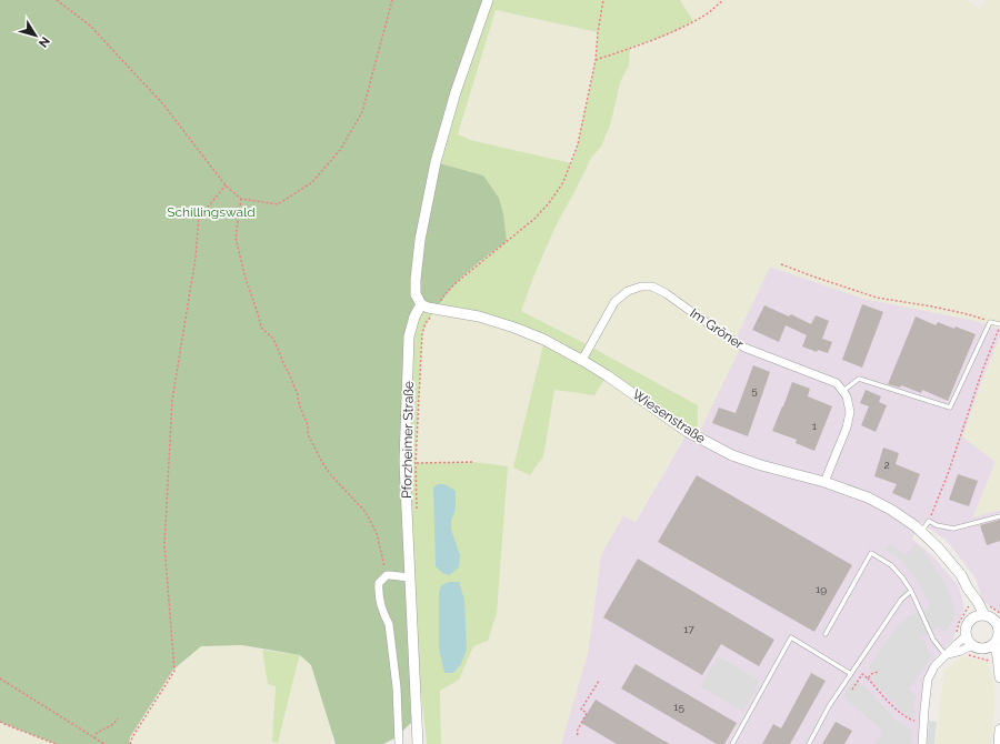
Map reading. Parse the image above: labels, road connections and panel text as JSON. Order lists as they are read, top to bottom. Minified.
{"streets":{"street":["Im Gröner","Wiesenstraße","Pforzheimer Straße"]},"crossings":[["Im Gröner","Wiesenstraße"],["Wiesenstraße","Pforzheimer Straße"]],"parks":["Schillingswald"],"house_numbers":["5","1","2","19","17","15"],"north":"bottom right"}
